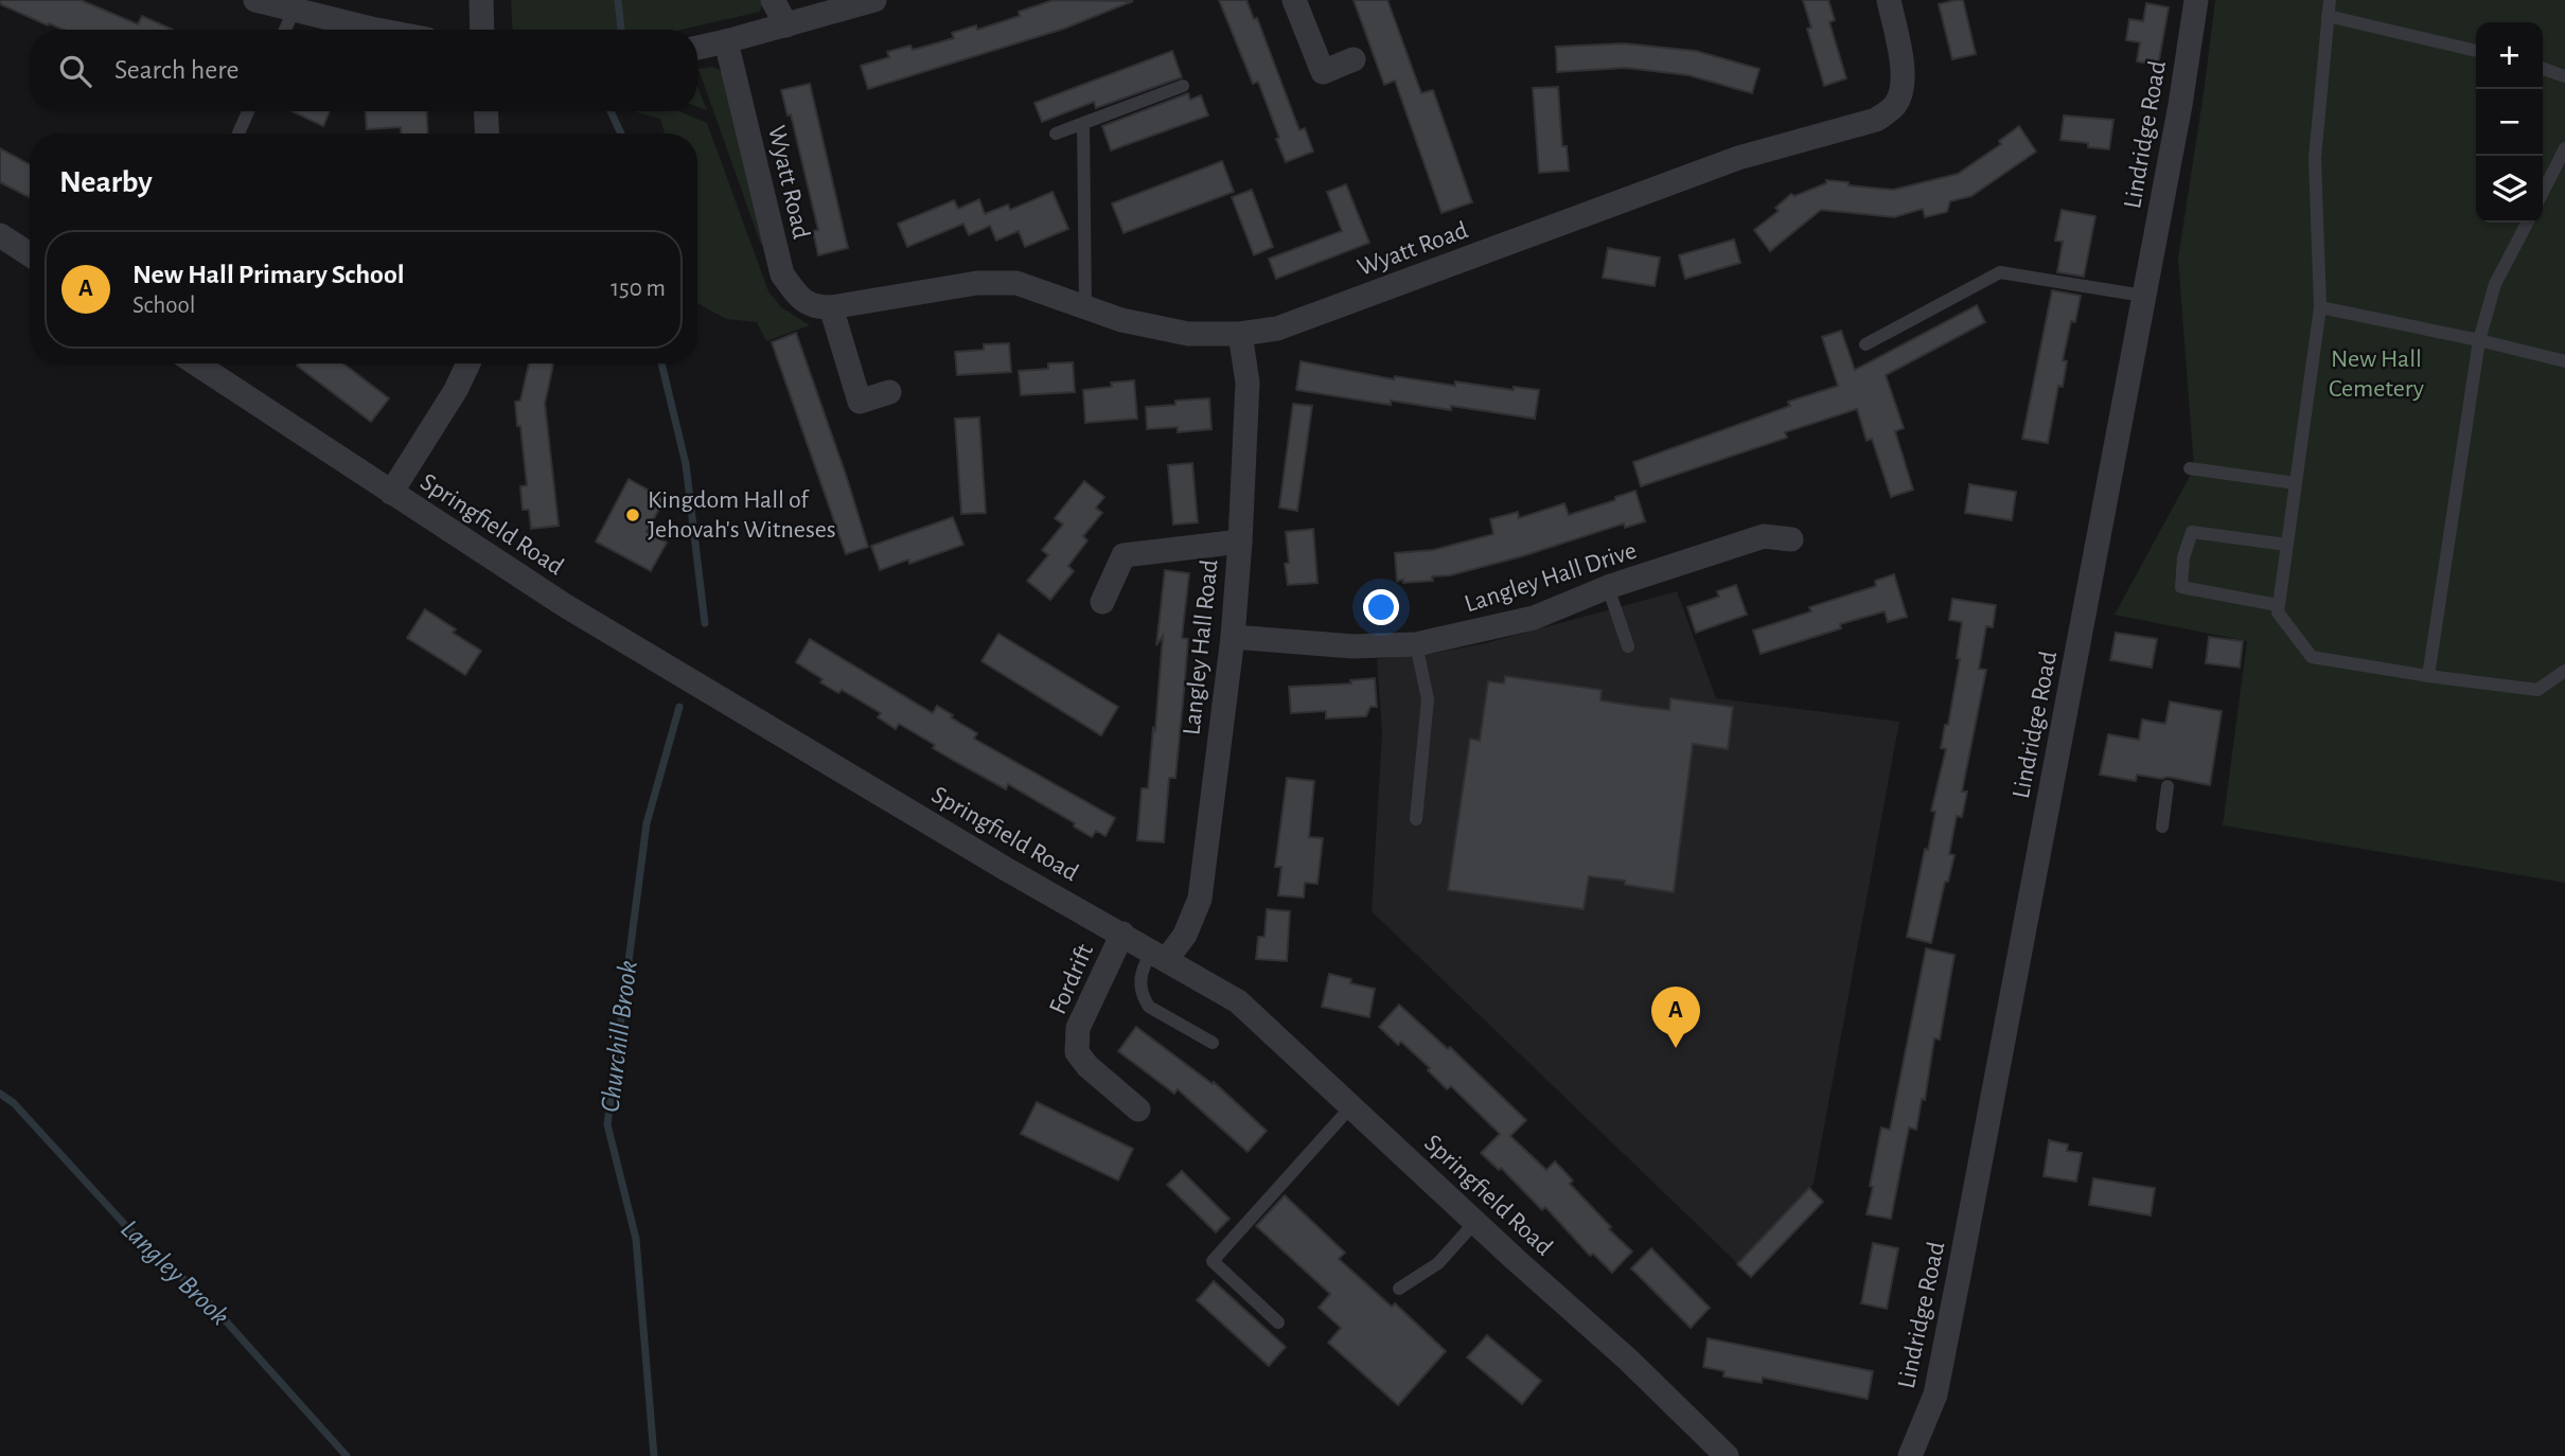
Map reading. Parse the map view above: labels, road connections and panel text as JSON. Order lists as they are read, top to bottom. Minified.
{"streets":{"street":["Lindridge Road","Wyatt Road","Springfield Road","Langley Hall Drive","Langley Hall Road","Fordrift"]},"crossings":[["Wyatt Road","Langley Hall Road"],["Springfield Road","Langley Hall Road"],["Springfield Road","Fordrift"],["Langley Hall Drive","Langley Hall Road"]],"water":["Churchill Brook","Langley Brook"],"parks":["New Hall Cemetery"],"places":["Kingdom Hall of Jehovah's Witneses"],"page":{"map_buttons":["+","−"],"search":"Search here","heading":"Nearby","list":[{"mark":"A","name":"New Hall Primary School","note":"School","value":"150 m"}],"pins":"A"}}
